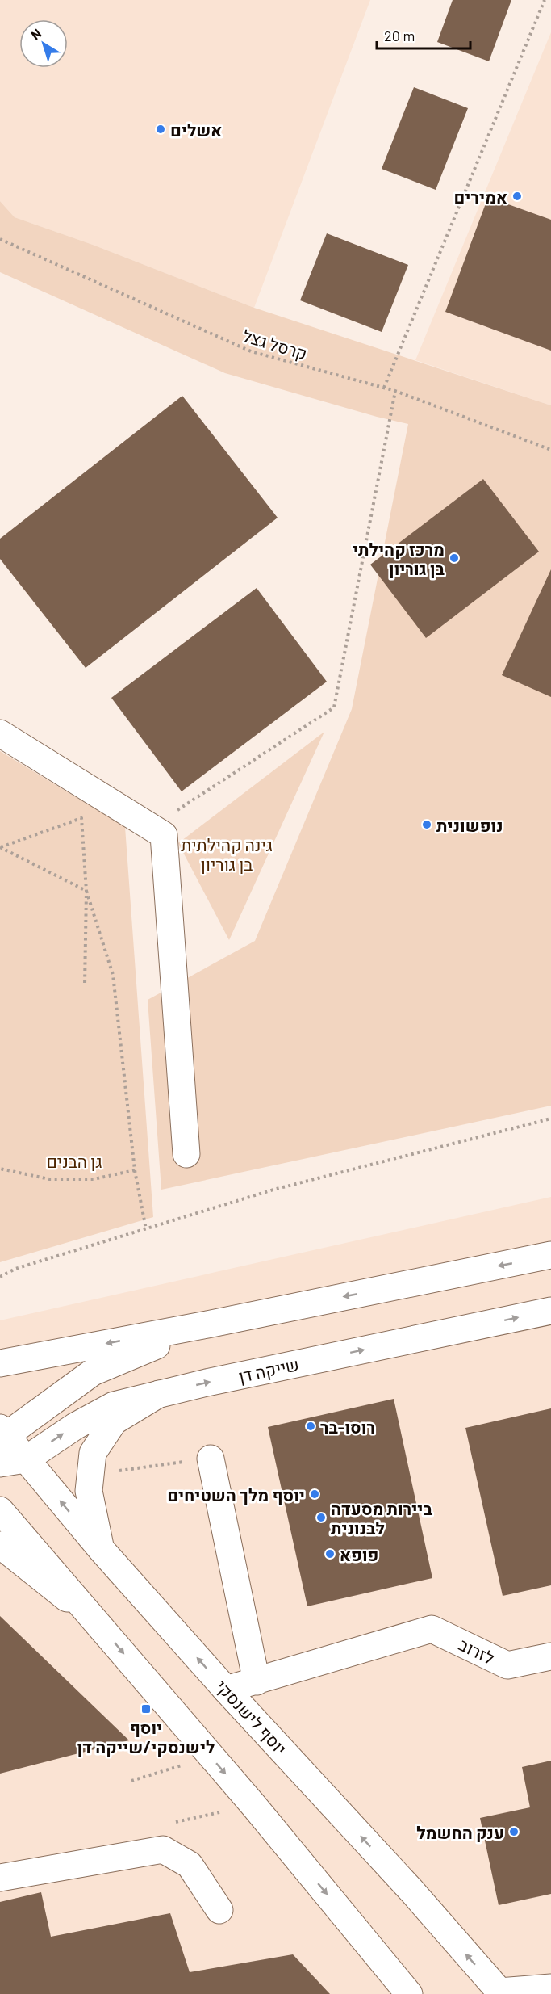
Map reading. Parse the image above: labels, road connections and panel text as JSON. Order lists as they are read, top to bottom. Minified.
{"streets":{"main road":["שייקה דן","לזרוב","יוסף לישנסקי"],"path":["קרסל גצל"]},"crossings":[["שייקה דן","יוסף לישנסקי"]],"parks":["גינה קהילתית בן גוריון","גן הבנים"],"places":{"other":["אשלים","אמירים","מרכז קהילתי בן גוריון","נופשונית","רוסו-בר","יוסף מלך השטיחים","ביירות מסעדה לבנונית","פופא","ענק החשמל"],"transit":["יוסף לישנסקי/שייקה דן"]},"scale_bar":"20 m","north":"top left"}
